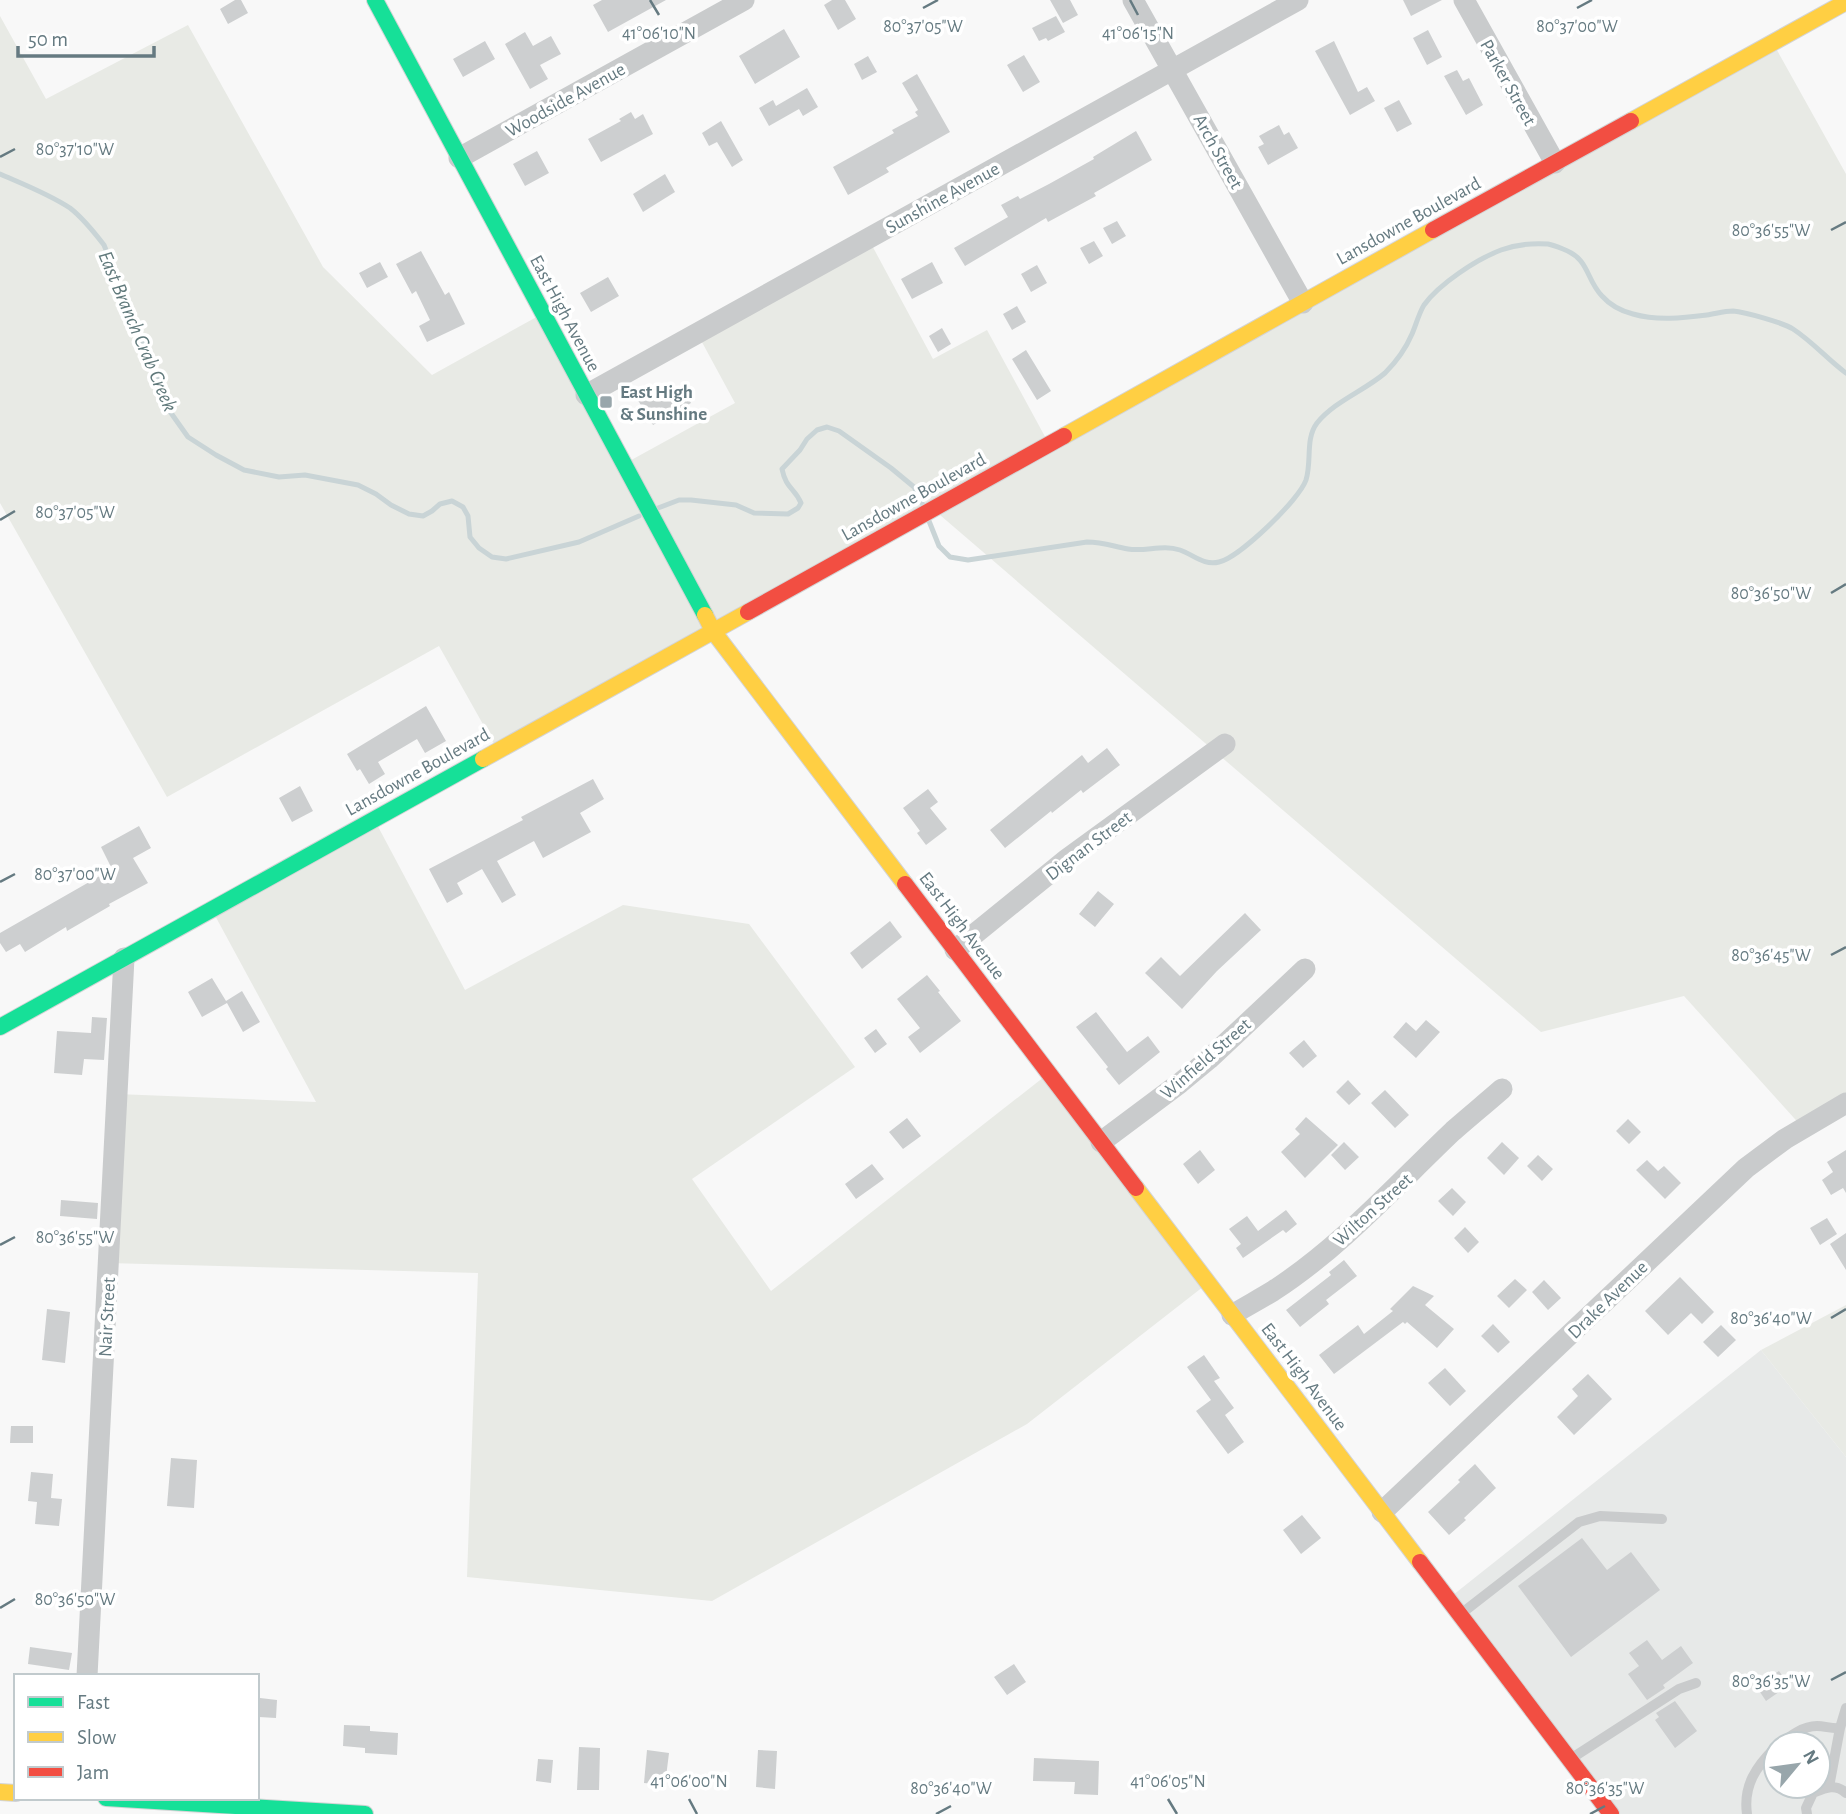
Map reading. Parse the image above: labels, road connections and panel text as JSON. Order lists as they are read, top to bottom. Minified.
{"streets":{"street":["Parker Street","Woodside Avenue","Arch Street","Sunshine Avenue","Lansdowne Boulevard","East High Avenue","Dignan Street","Winfield Street","Wilton Street","Drake Avenue","Nair Street"]},"crossings":[["Parker Street","Lansdowne Boulevard"],["Woodside Avenue","East High Avenue"],["Arch Street","Sunshine Avenue"],["Arch Street","Lansdowne Boulevard"],["Sunshine Avenue","East High Avenue"],["Lansdowne Boulevard","East High Avenue"],["Lansdowne Boulevard","Nair Street"],["East High Avenue","Dignan Street"],["East High Avenue","Winfield Street"],["East High Avenue","Wilton Street"],["East High Avenue","Drake Avenue"]],"water":["East Branch Crab Creek"],"places":{"transit":["East High & Sunshine"]},"legend":["Fast","Slow","Jam"],"scale_bar":"50 m","north":"top right","coordinates":["80°37'05\"W","80°37'00\"W","41°06'10\"N","41°06'15\"N","80°37'10\"W","80°36'55\"W","80°36'50\"W","80°36'45\"W","80°36'40\"W","80°36'35\"W","41°06'00\"N","41°06'05\"N"]}
